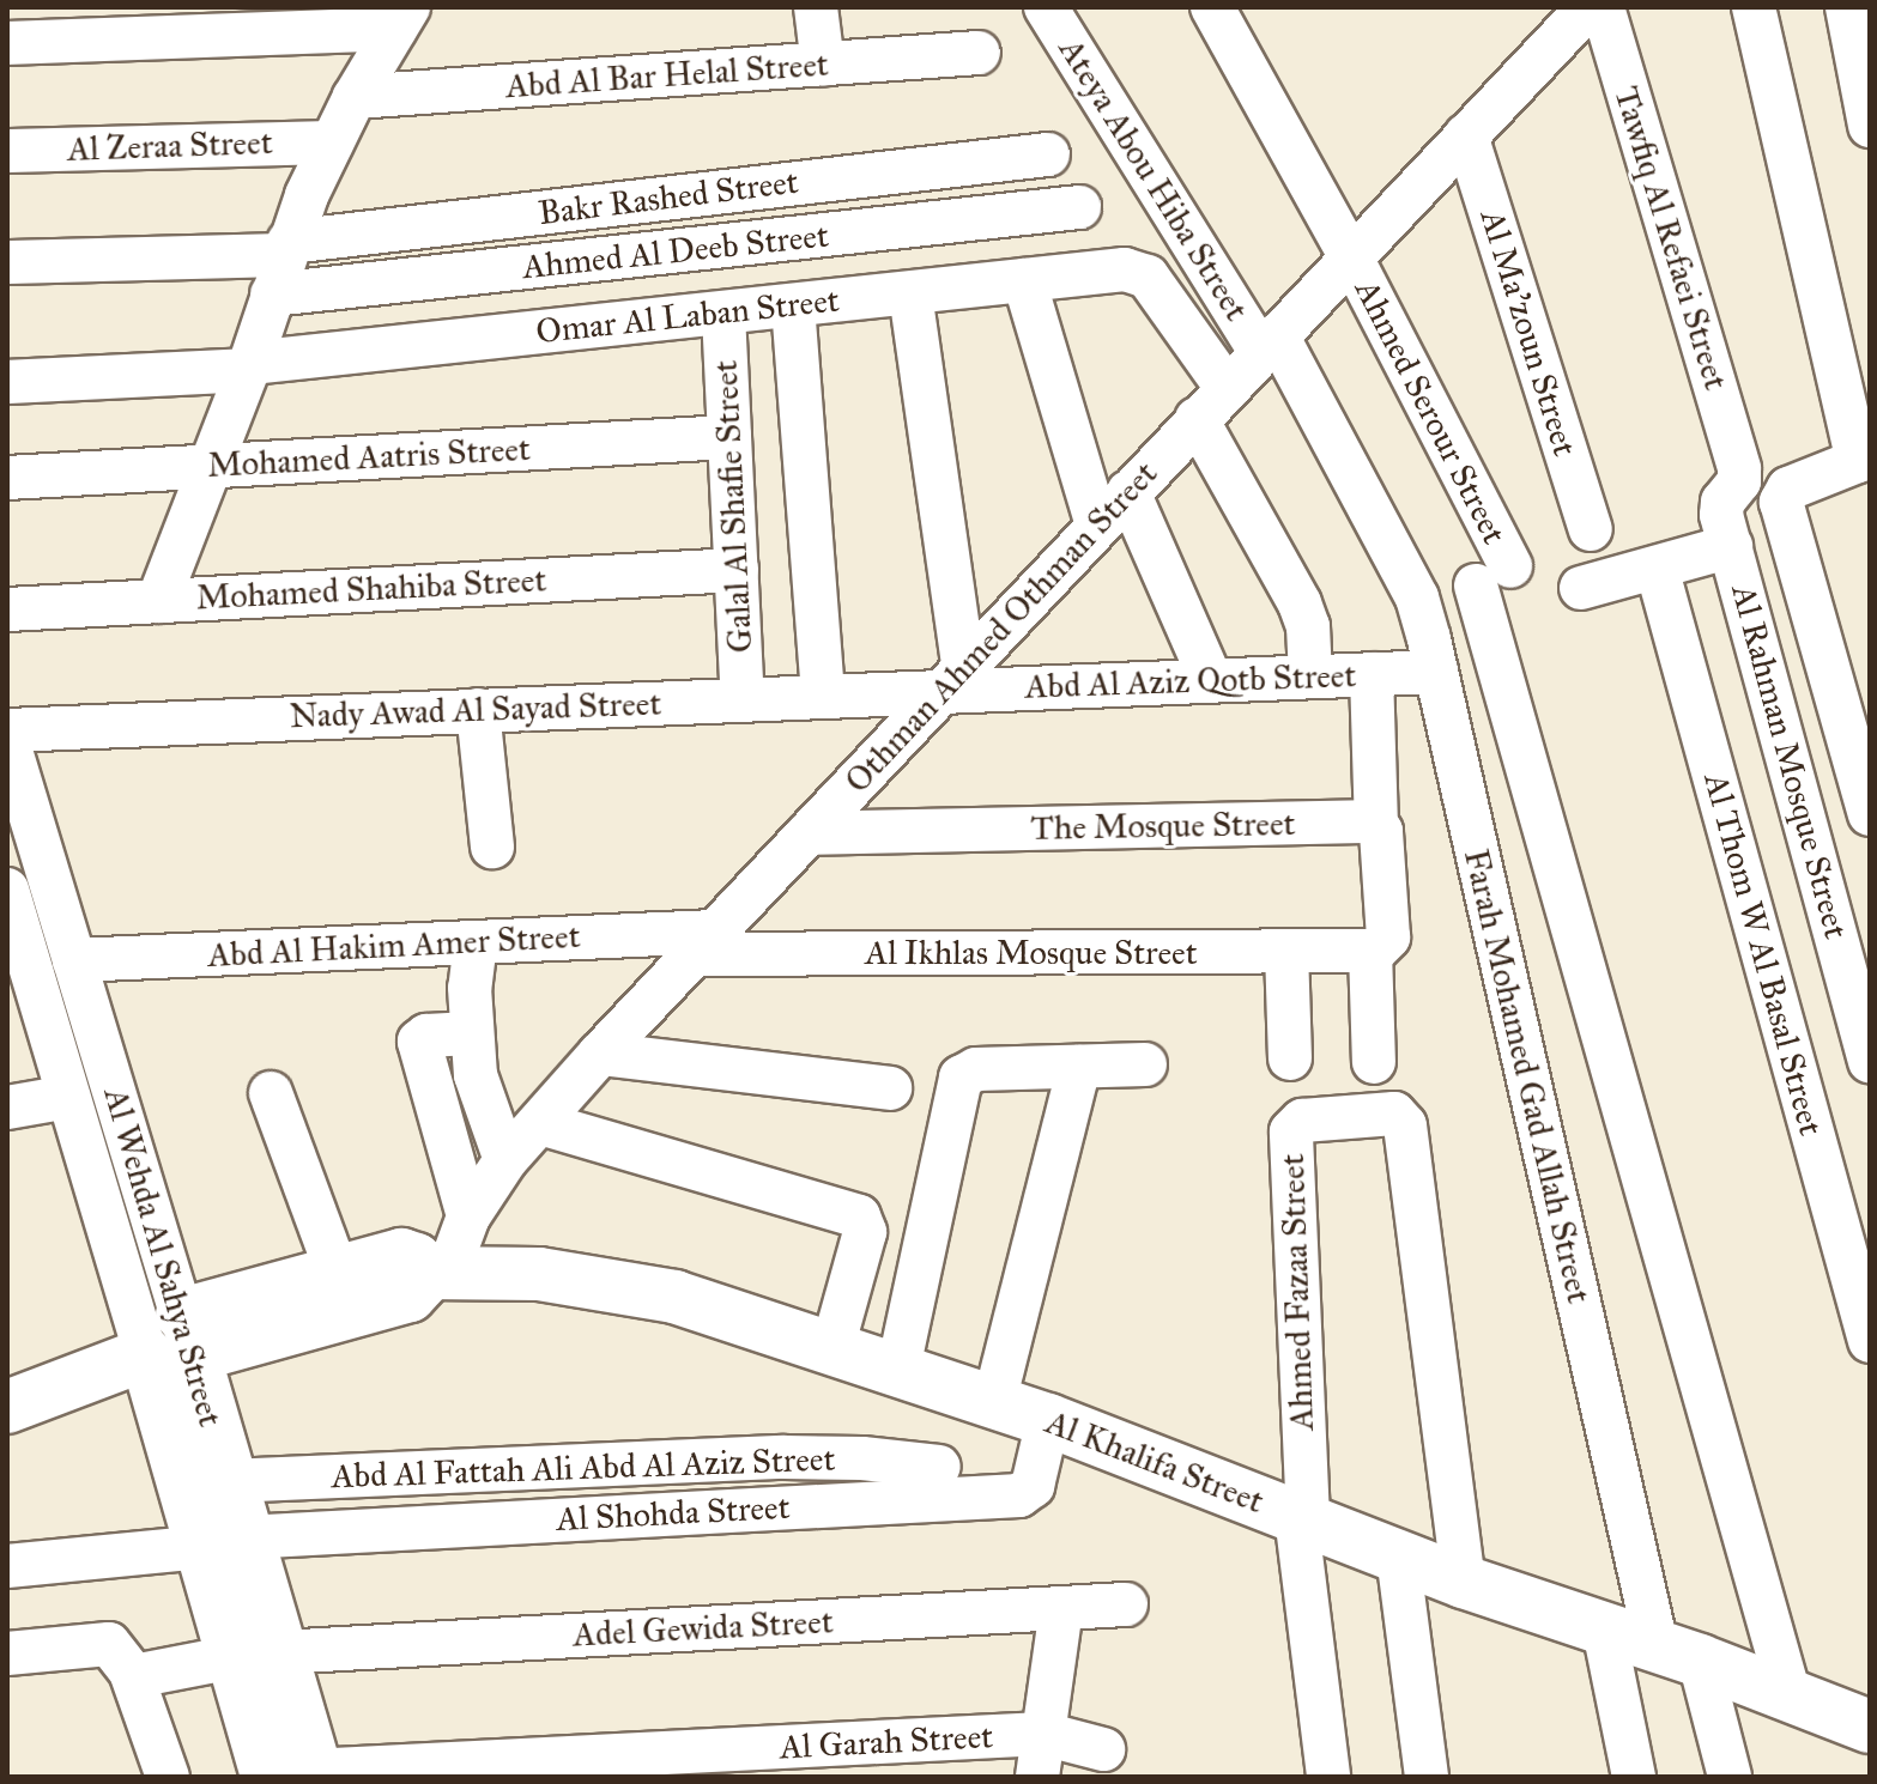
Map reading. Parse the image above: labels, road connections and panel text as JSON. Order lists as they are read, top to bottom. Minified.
{"streets":{"main road":["Al Wehda Al Sahya Street","Al Khalifa Street"],"street":["Abd Al Bar Helal Street","Al Zeraa Street","Ateya Abou Hiba Street","Bakr Rashed Street","Tawfiq Al Refaei Street","Ahmed Al Deeb Street","Omar Al Laban Street","Al Ma'zoun Street","Ahmed Serour Street","Mohamed Aatris Street","Galal Al Shafie Street","Mohamed Shahiba Street","Othman Ahmed Othman Street","Abd Al Aziz Qotb Street","Nady Awad Al Sayad Street","Al Rahman Mosque Street","The Mosque Street","Abd Al Hakim Amer Street","Al Ikhlas Mosque Street","Al Thom W Al Basal Street","Farah Mohamed Gad Allah Street","Ahmed Fazaa Street","Abd Al Fattah Ali Abd Al Aziz Street","Al Shohda Street","Adel Gewida Street","Al Garah Street"]},"crossings":[["Ateya Abou Hiba Street","Othman Ahmed Othman Street"],["Ateya Abou Hiba Street","Farah Mohamed Gad Allah Street"],["Bakr Rashed Street","Ahmed Al Deeb Street"],["Tawfiq Al Refaei Street","Al Rahman Mosque Street"],["Omar Al Laban Street","Galal Al Shafie Street"],["Omar Al Laban Street","Othman Ahmed Othman Street"],["Al Ma'zoun Street","Othman Ahmed Othman Street"],["Ahmed Serour Street","Othman Ahmed Othman Street"],["Ahmed Serour Street","Al Khalifa Street"],["Mohamed Aatris Street","Galal Al Shafie Street"],["Galal Al Shafie Street","Mohamed Shahiba Street"],["Galal Al Shafie Street","Nady Awad Al Sayad Street"],["Othman Ahmed Othman Street","Abd Al Aziz Qotb Street"],["Othman Ahmed Othman Street","Nady Awad Al Sayad Street"],["Othman Ahmed Othman Street","The Mosque Street"],["Othman Ahmed Othman Street","Abd Al Hakim Amer Street"],["Othman Ahmed Othman Street","Al Ikhlas Mosque Street"],["Othman Ahmed Othman Street","Al Khalifa Street"],["Abd Al Aziz Qotb Street","Nady Awad Al Sayad Street"],["Abd Al Aziz Qotb Street","Farah Mohamed Gad Allah Street"],["Abd Al Hakim Amer Street","Al Ikhlas Mosque Street"],["Abd Al Hakim Amer Street","Al Wehda Al Sahya Street"],["Farah Mohamed Gad Allah Street","Al Khalifa Street"],["Al Wehda Al Sahya Street","Al Khalifa Street"],["Al Wehda Al Sahya Street","Abd Al Fattah Ali Abd Al Aziz Street"],["Al Wehda Al Sahya Street","Al Shohda Street"],["Al Wehda Al Sahya Street","Adel Gewida Street"],["Al Wehda Al Sahya Street","Al Garah Street"],["Ahmed Fazaa Street","Al Khalifa Street"],["Al Khalifa Street","Al Shohda Street"],["Abd Al Fattah Ali Abd Al Aziz Street","Al Shohda Street"]]}
